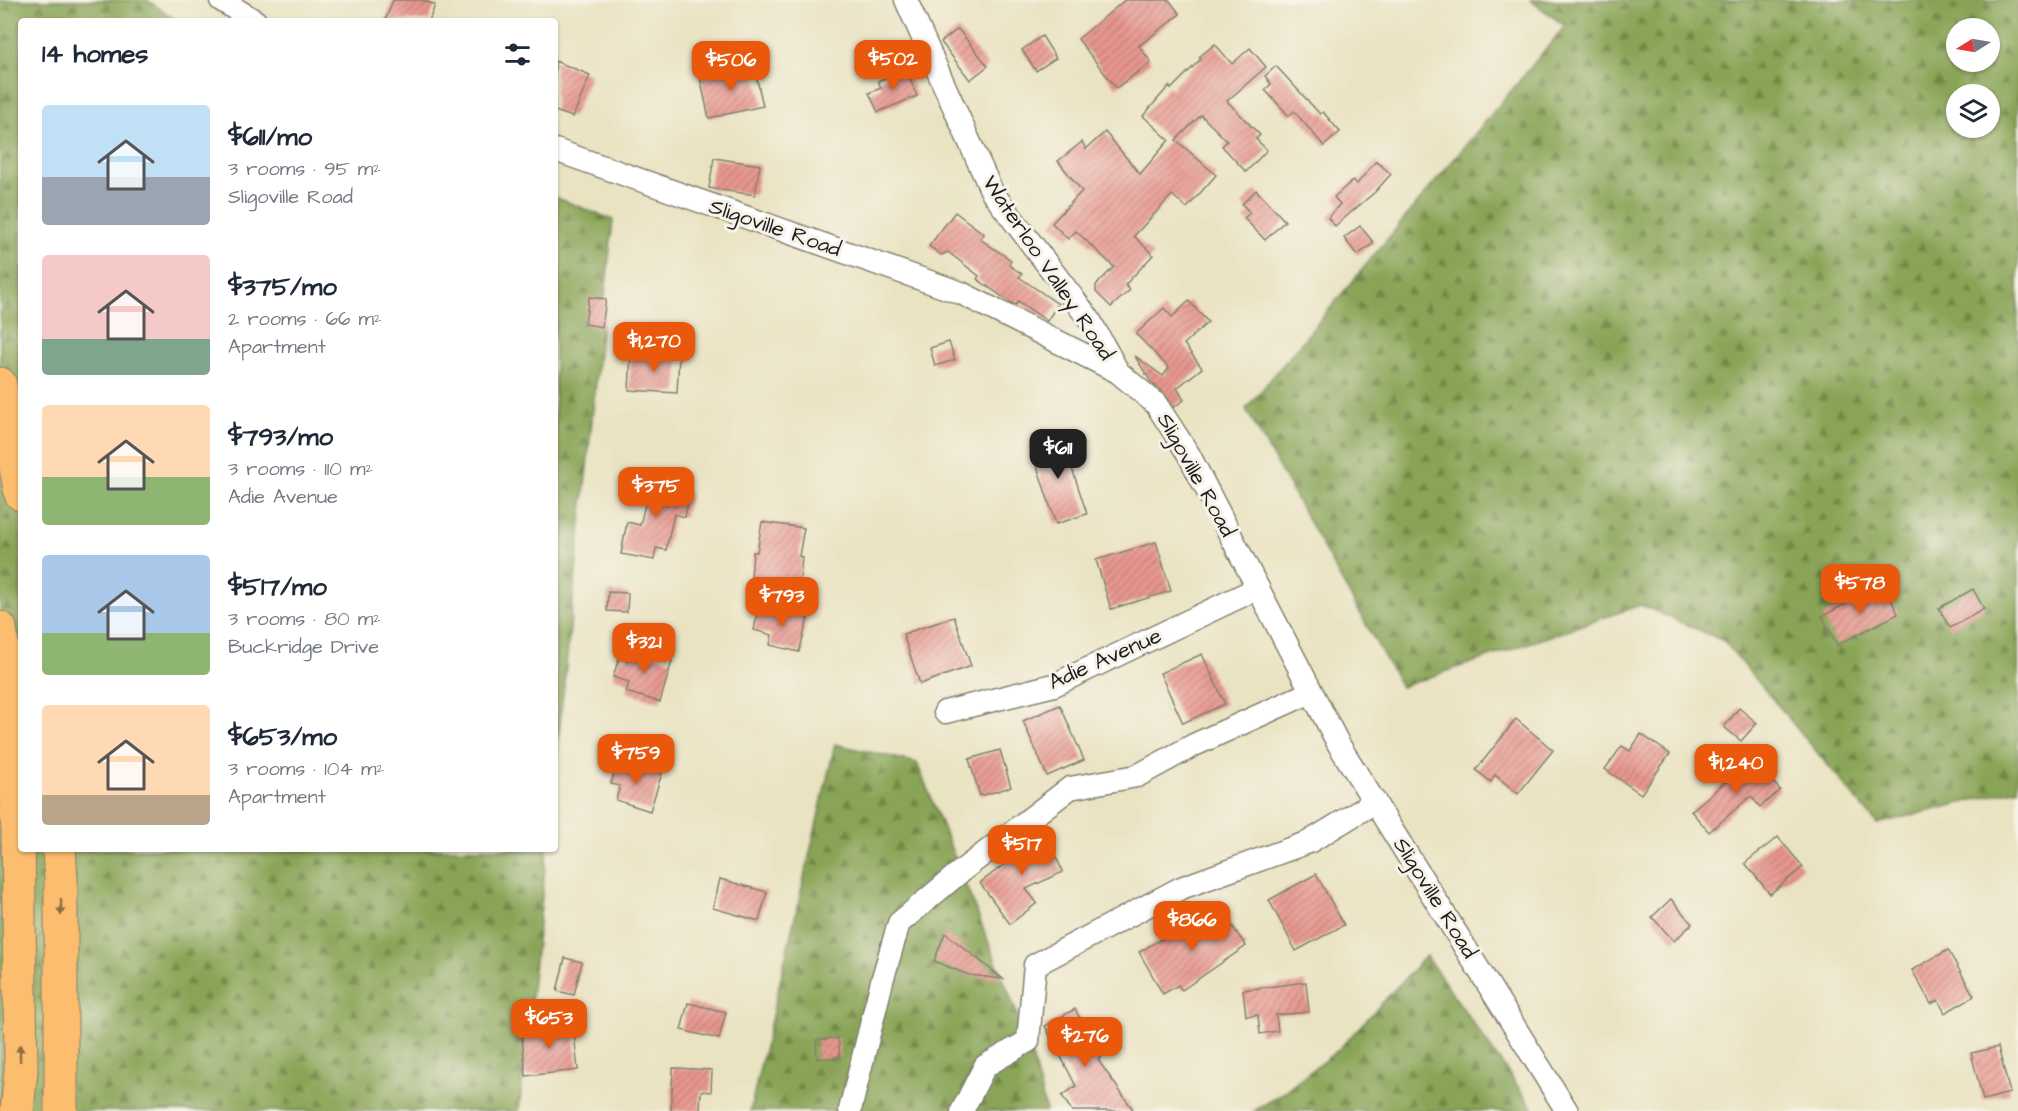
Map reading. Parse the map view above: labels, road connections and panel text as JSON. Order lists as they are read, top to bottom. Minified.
{"streets":{"street":["Sligoville Road","Waterloo Valley Road","Adie Avenue"]},"crossings":[["Sligoville Road","Waterloo Valley Road"],["Sligoville Road","Adie Avenue"]],"north":"left","page":{"heading":"14 homes","price":["$502","$506","$1,270","$611","$375","$578","$793","$321","$759","$1,240","$517","$866","$653","$276"],"list":[{"name":"$611/mo","note":"3 rooms · 95 m² · Sligoville Road"},{"name":"$375/mo","note":"2 rooms · 66 m² · Apartment"},{"name":"$793/mo","note":"3 rooms · 110 m² · Adie Avenue"},{"name":"$517/mo","note":"3 rooms · 80 m² · Buckridge Drive"},{"name":"$653/mo","note":"3 rooms · 104 m² · Apartment"}]}}
